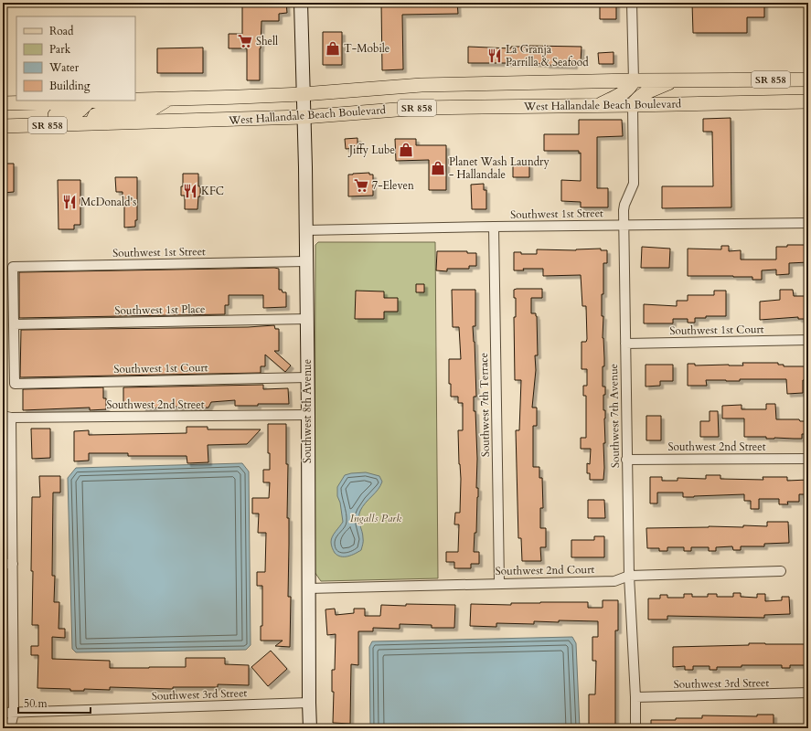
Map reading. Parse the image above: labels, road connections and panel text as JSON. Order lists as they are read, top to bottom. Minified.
{"streets":{"main road":["SR 858","West Hallandale Beach Boulevard"],"street":["Southwest 1st Street","Southwest 1st Place","Southwest 1st Court","Southwest 2nd Street","Southwest 7th Terrace","Southwest 8th Avenue","Southwest 7th Avenue","Southwest 2nd Court","Southwest 3rd Street"]},"crossings":[["West Hallandale Beach Boulevard","Southwest 8th Avenue"],["West Hallandale Beach Boulevard","Southwest 7th Avenue"],["Southwest 1st Street","Southwest 1st Place"],["Southwest 1st Street","Southwest 1st Court"],["Southwest 1st Street","Southwest 7th Terrace"],["Southwest 1st Street","Southwest 8th Avenue"],["Southwest 1st Street","Southwest 7th Avenue"],["Southwest 1st Place","Southwest 1st Court"],["Southwest 1st Place","Southwest 8th Avenue"],["Southwest 1st Court","Southwest 8th Avenue"],["Southwest 1st Court","Southwest 7th Avenue"],["Southwest 2nd Street","Southwest 8th Avenue"],["Southwest 2nd Street","Southwest 7th Avenue"],["Southwest 7th Terrace","Southwest 2nd Court"],["Southwest 8th Avenue","Southwest 2nd Court"],["Southwest 8th Avenue","Southwest 3rd Street"],["Southwest 7th Avenue","Southwest 2nd Court"],["Southwest 7th Avenue","Southwest 3rd Street"]],"parks":["Ingalls Park"],"places":{"supermarket":["Shell","7-Eleven"],"shop":["T-Mobile","Jiffy Lube","Planet Wash Laundry - Hallandale"],"restaurant":["La Granja Parrilla & Seafood","KFC","McDonald's"]},"legend":["Road","Park","Water","Building"],"scale_bar":"50 m"}
